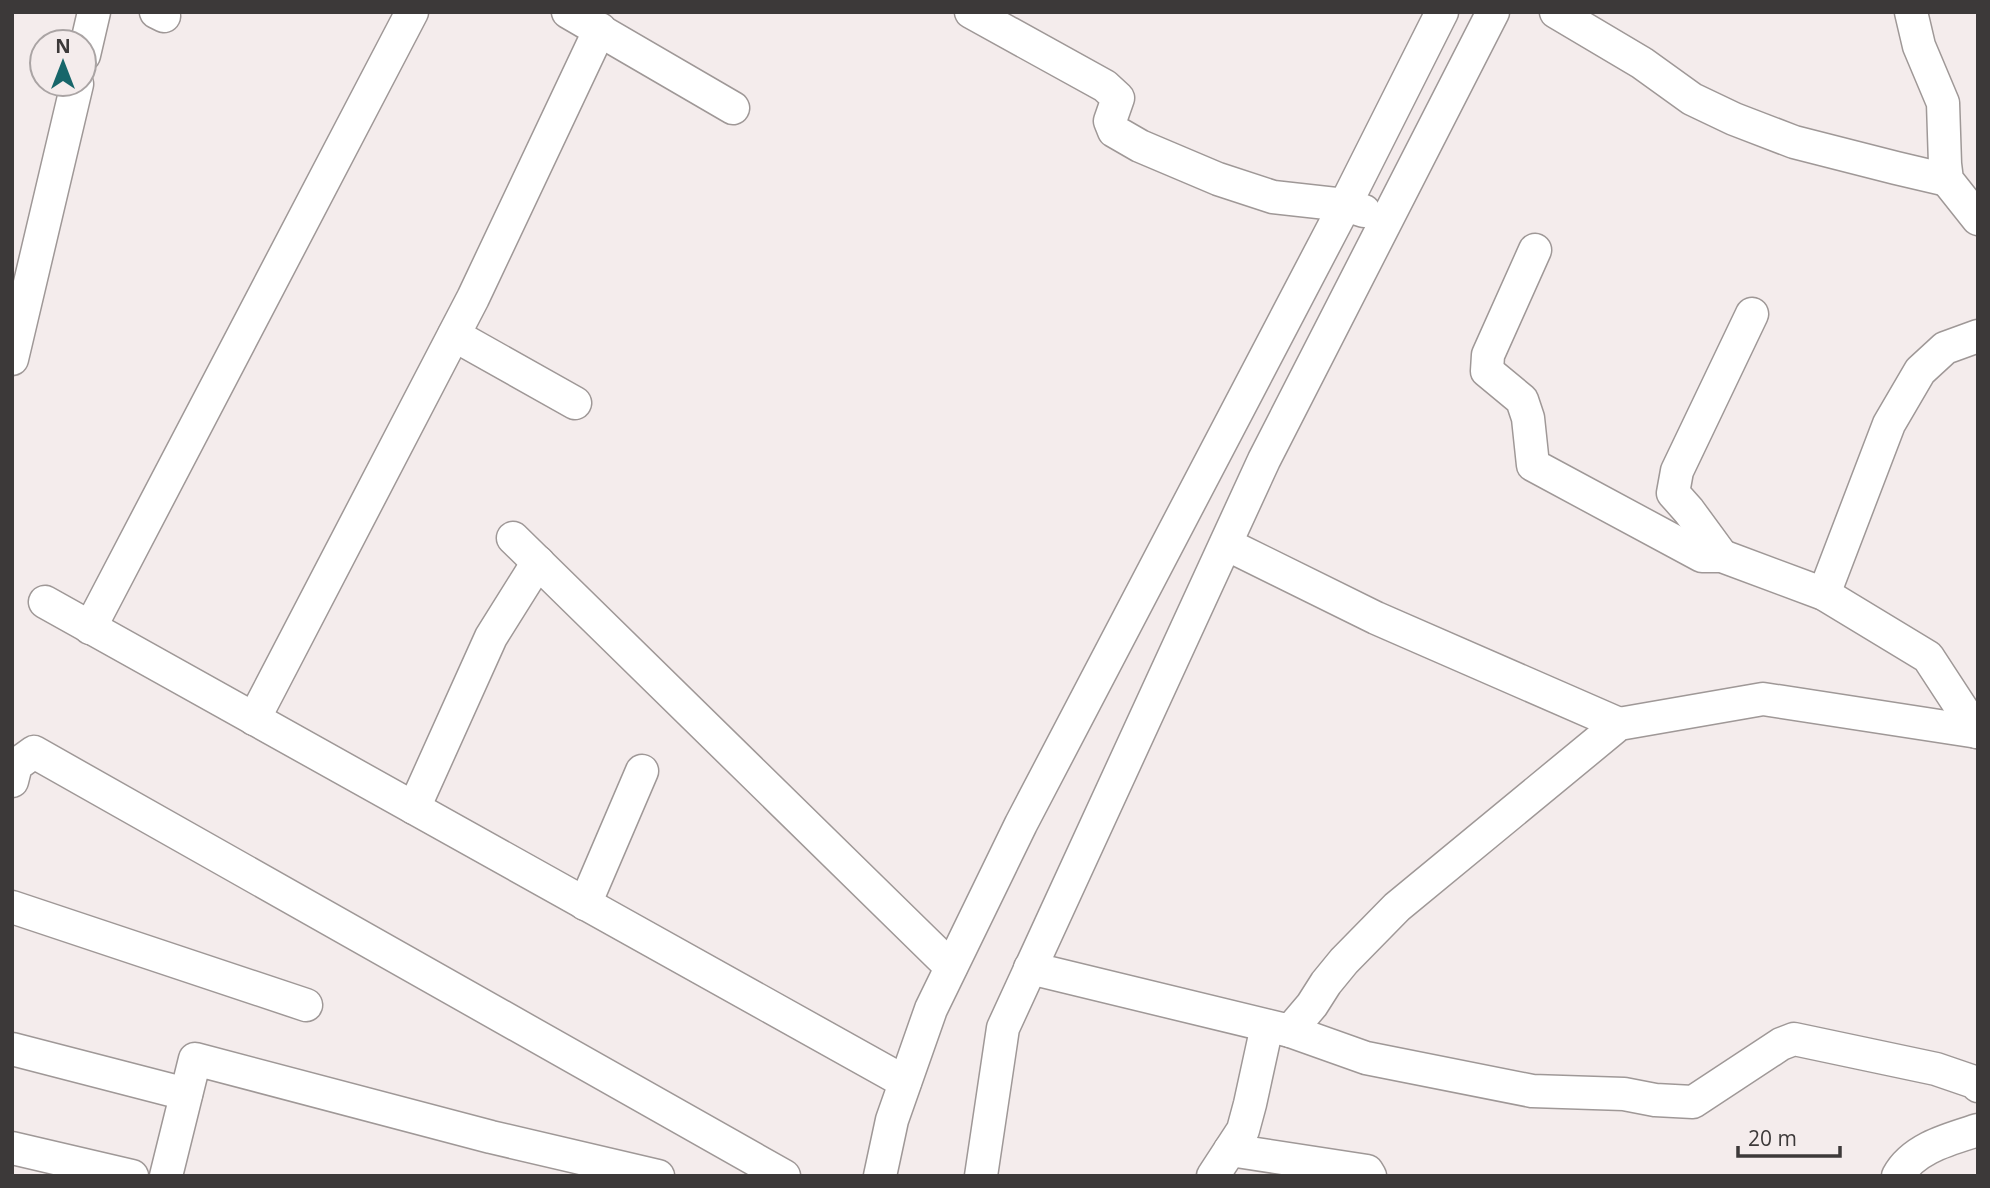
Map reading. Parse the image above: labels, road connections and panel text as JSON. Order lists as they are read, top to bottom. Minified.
{"scale_bar":"20 m","north":"top"}
